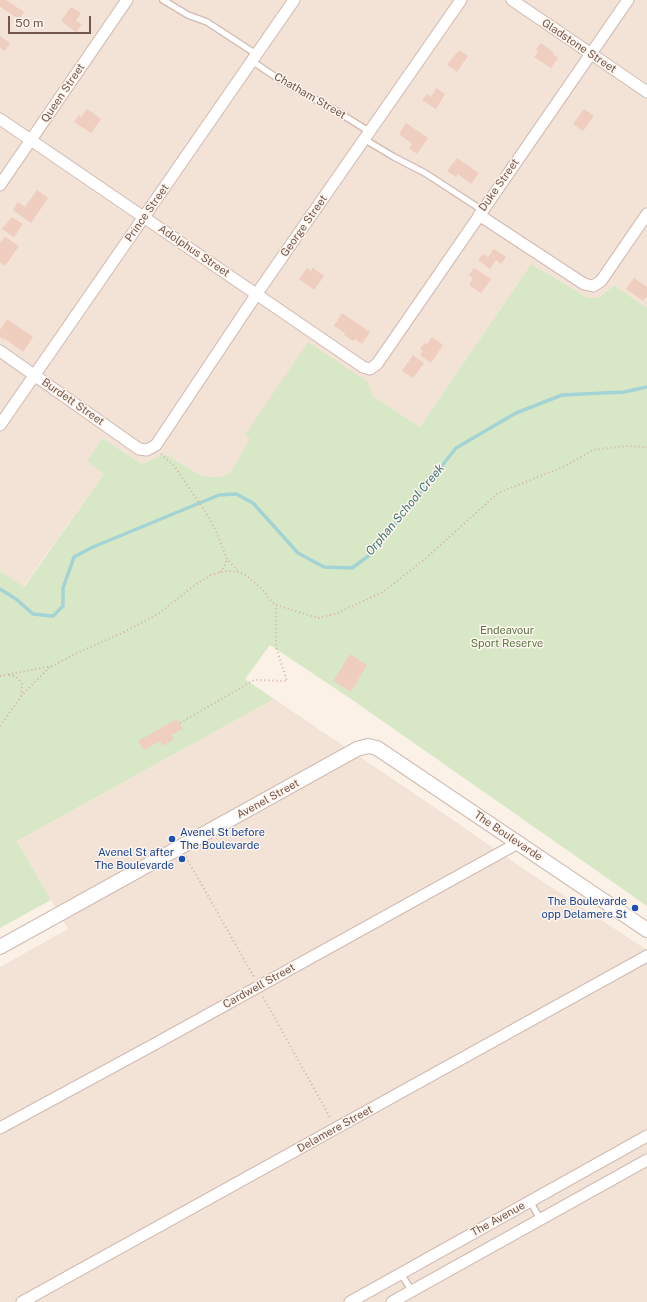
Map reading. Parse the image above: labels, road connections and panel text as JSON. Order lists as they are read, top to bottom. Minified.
{"streets":{"street":["Gladstone Street","Queen Street","Chatham Street","Duke Street","Prince Street","George Street","Adolphus Street","Burdett Street","Avenel Street","The Boulevarde","Cardwell Street","Delamere Street","The Avenue"]},"crossings":[["Gladstone Street","Duke Street"],["Queen Street","Adolphus Street"],["Chatham Street","Duke Street"],["Chatham Street","Prince Street"],["Chatham Street","George Street"],["Duke Street","Adolphus Street"],["Prince Street","Adolphus Street"],["Prince Street","Burdett Street"],["George Street","Adolphus Street"],["George Street","Burdett Street"],["Avenel Street","The Boulevarde"],["The Boulevarde","Cardwell Street"]],"water":["Orphan School Creek"],"parks":["Endeavour Sport Reserve"],"places":["Avenel St before The Boulevarde","Avenel St after The Boulevarde","The Boulevarde opp Delamere St"],"scale_bar":"50 m"}
